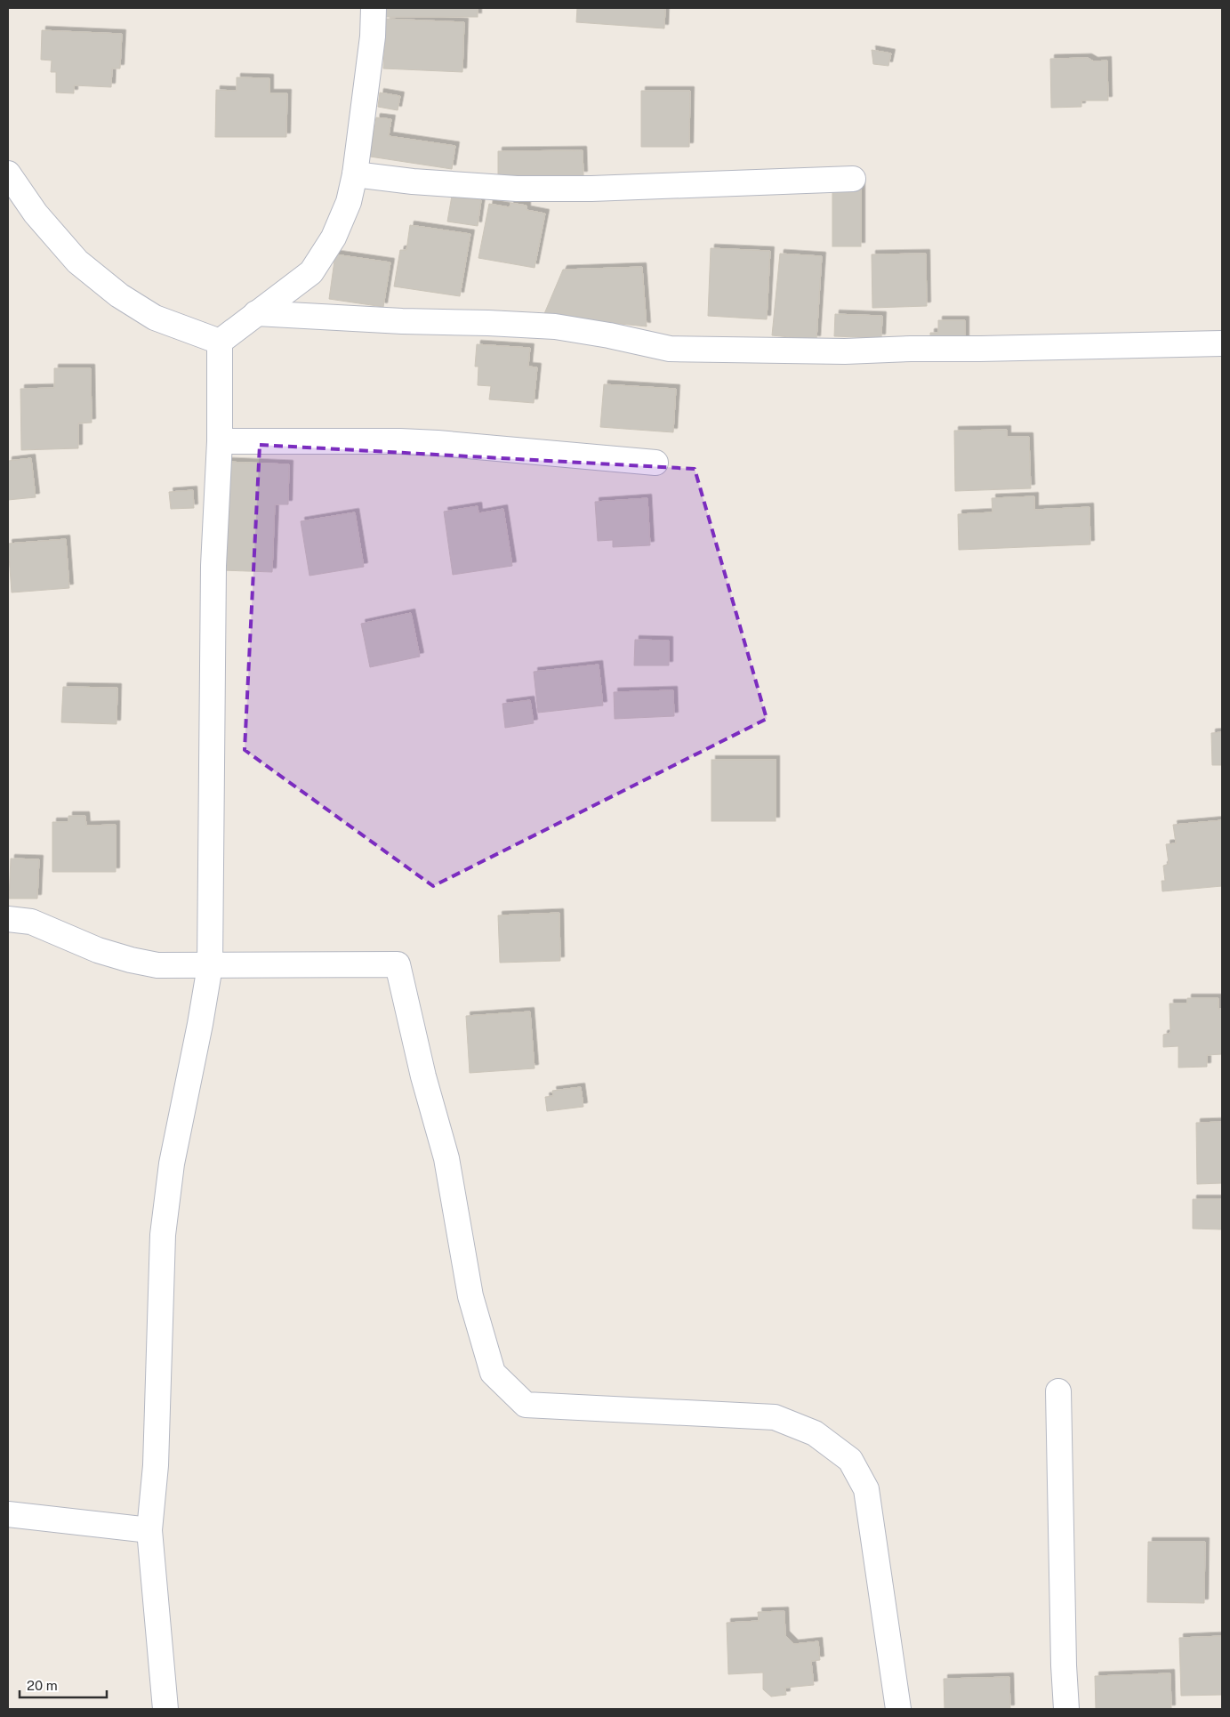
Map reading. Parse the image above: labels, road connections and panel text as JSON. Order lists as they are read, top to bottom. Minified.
{"scale_bar":"20 m"}
